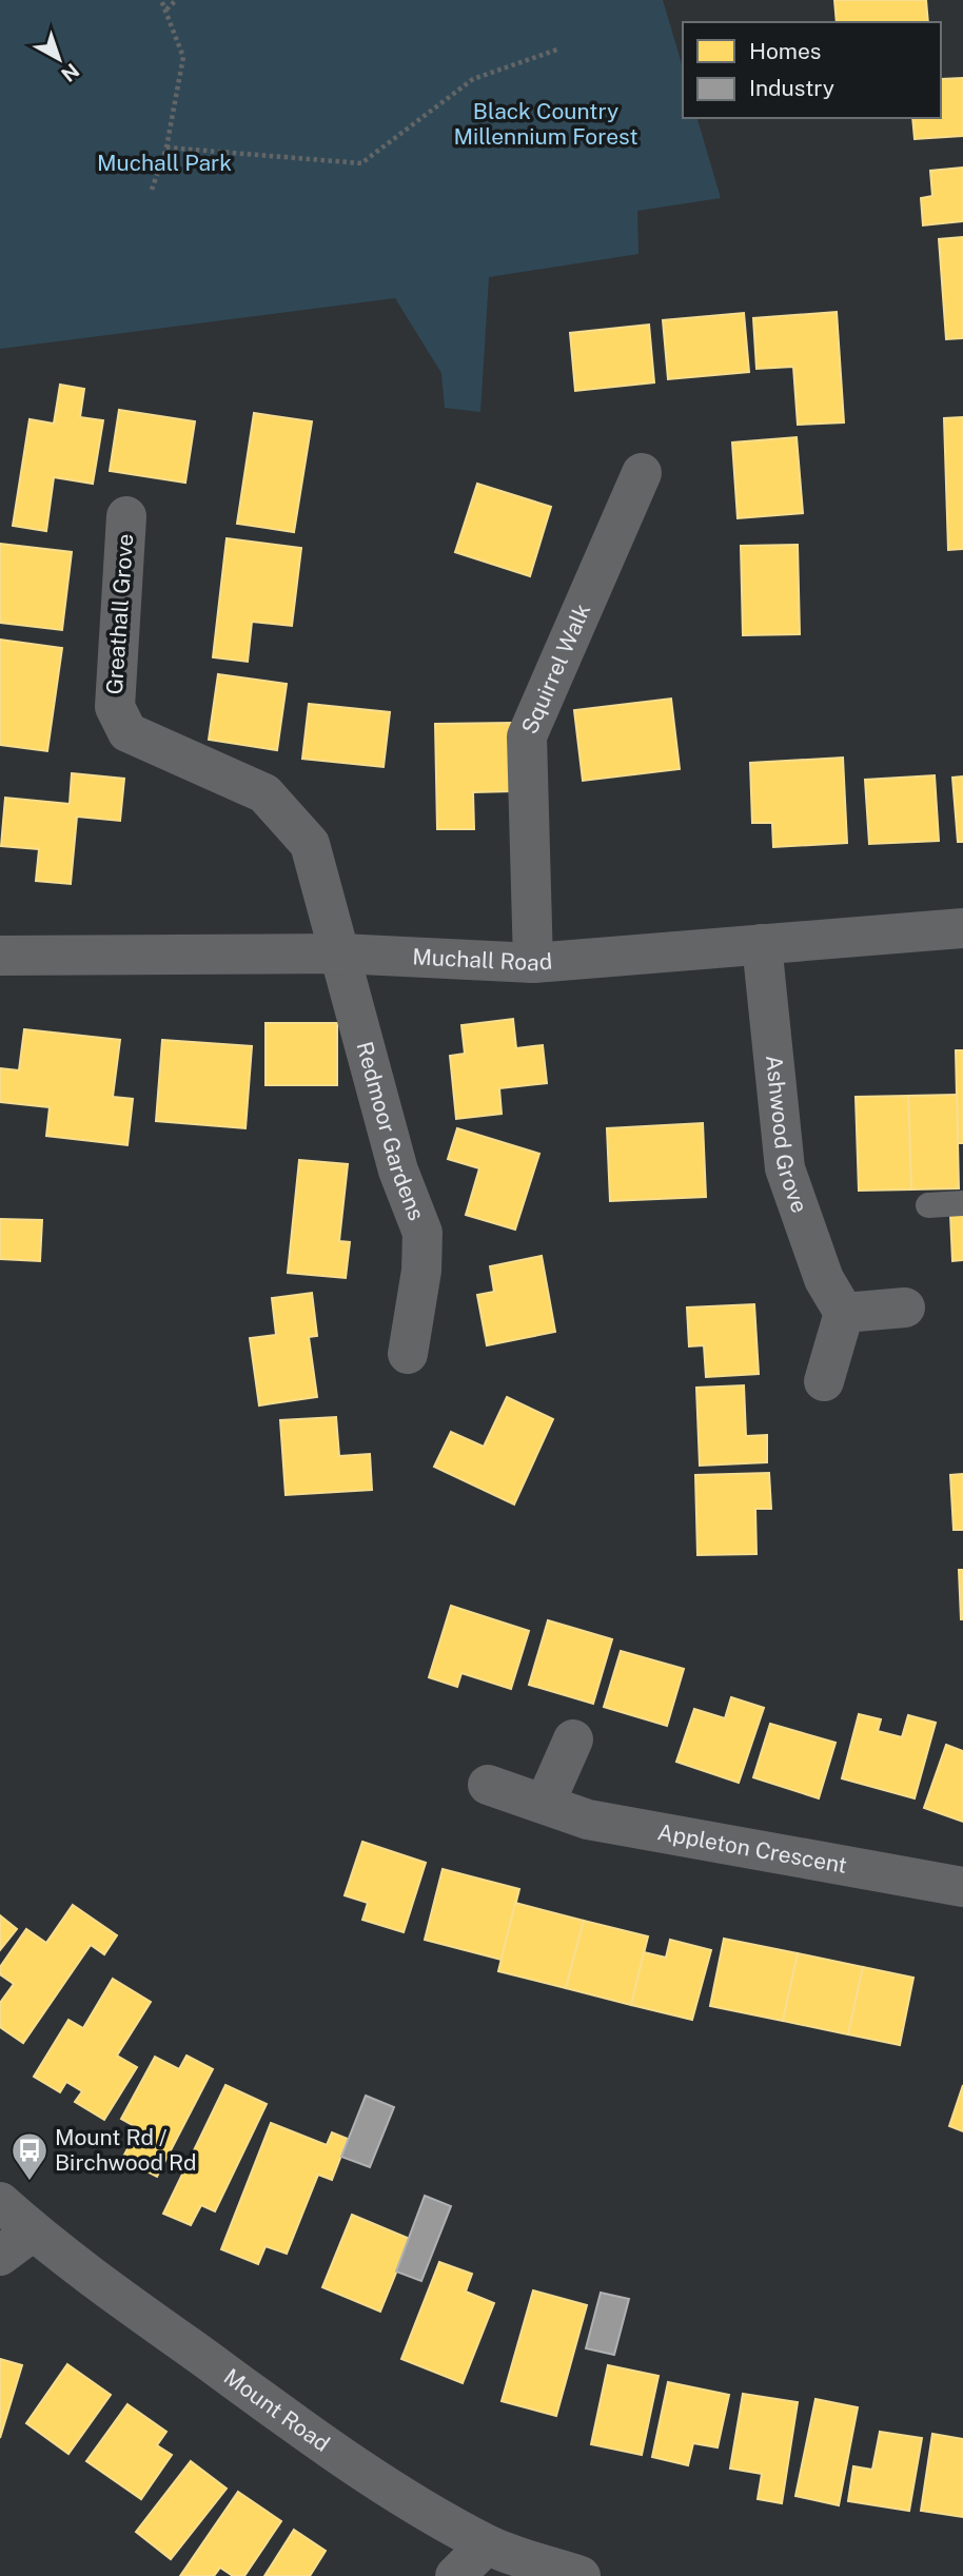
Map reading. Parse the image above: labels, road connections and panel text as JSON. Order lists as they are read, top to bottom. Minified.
{"streets":{"street":["Greathall Grove","Squirrel Walk","Muchall Road","Redmoor Gardens","Ashwood Grove","Appleton Crescent","Mount Road"]},"crossings":[["Greathall Grove","Muchall Road"],["Greathall Grove","Redmoor Gardens"],["Squirrel Walk","Muchall Road"],["Muchall Road","Redmoor Gardens"],["Muchall Road","Ashwood Grove"]],"parks":["Black Country Millennium Forest","Muchall Park"],"places":{"bus stop":["Mount Rd / Birchwood Rd"]},"legend":["Homes","Industry"],"north":"bottom right"}
